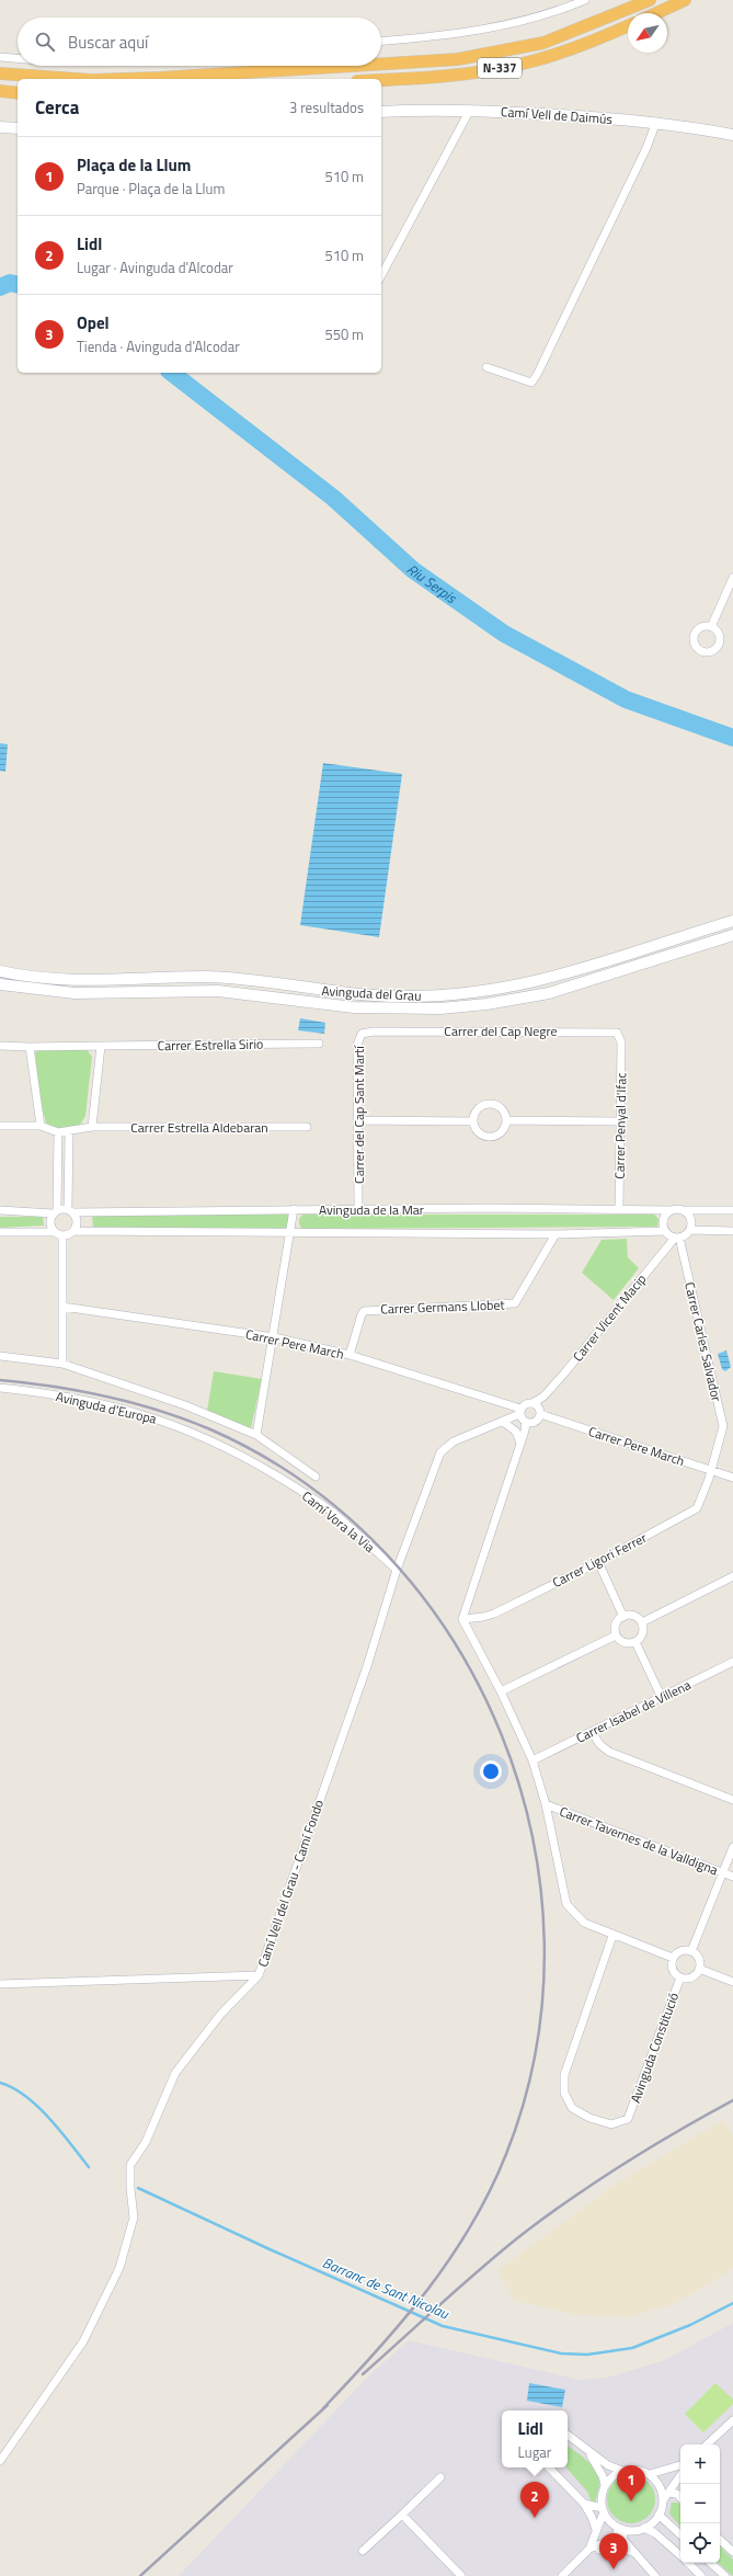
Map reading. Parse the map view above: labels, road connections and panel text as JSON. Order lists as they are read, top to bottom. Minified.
{"streets":{"highway":["N-337"],"main road":["Camí Vell de Daimús","Avinguda del Grau"],"street":["Carrer del Cap Negre","Carrer Estrella Sirio","Carrer del Cap Sant Martí","Carrer Penyal d'Ifac","Carrer Estrella Aldebaran","Avinguda de la Mar","Carrer Germans Llobet","Carrer Vicent Macip","Carrer Carles Salvador","Carrer Pere March","Avinguda d'Europa","Camí Vora la Via","Carrer Ligori Ferrer","Carrer Isabel de Villena","Carrer Tavernes de la Valldigna","Camí Vell del Grau - Camí Fondo","Avinguda Constitució"]},"crossings":[["Carrer del Cap Negre","Carrer del Cap Sant Martí"],["Carrer del Cap Negre","Carrer Penyal d'Ifac"],["Carrer del Cap Sant Martí","Avinguda de la Mar"],["Carrer Penyal d'Ifac","Avinguda de la Mar"],["Avinguda de la Mar","Carrer Germans Llobet"],["Avinguda de la Mar","Carrer Vicent Macip"],["Avinguda de la Mar","Carrer Carles Salvador"],["Carrer Germans Llobet","Carrer Pere March"],["Carrer Vicent Macip","Carrer Carles Salvador"],["Carrer Vicent Macip","Carrer Pere March"],["Carrer Carles Salvador","Carrer Pere March"],["Carrer Carles Salvador","Carrer Ligori Ferrer"],["Carrer Pere March","Carrer Ligori Ferrer"],["Avinguda d'Europa","Camí Vora la Via"],["Camí Vora la Via","Camí Vell del Grau - Camí Fondo"]],"water":["Riu Serpis","Barranc de Sant Nicolau"],"north":"bottom left","page":{"search":"Buscar aquí","heading":["Cerca","3 resultados"],"list":[{"mark":"1","name":"Plaça de la Llum","note":"Parque · Plaça de la Llum","value":"510 m"},{"mark":"2","name":"Lidl","note":"Lugar · Avinguda d'Alcodar","value":"510 m"},{"mark":"3","name":"Opel","note":"Tienda · Avinguda d'Alcodar","value":"550 m"}],"popup":["Lidl","Lugar"],"map_buttons":["+","−"],"pins":["1","2","3"]}}
